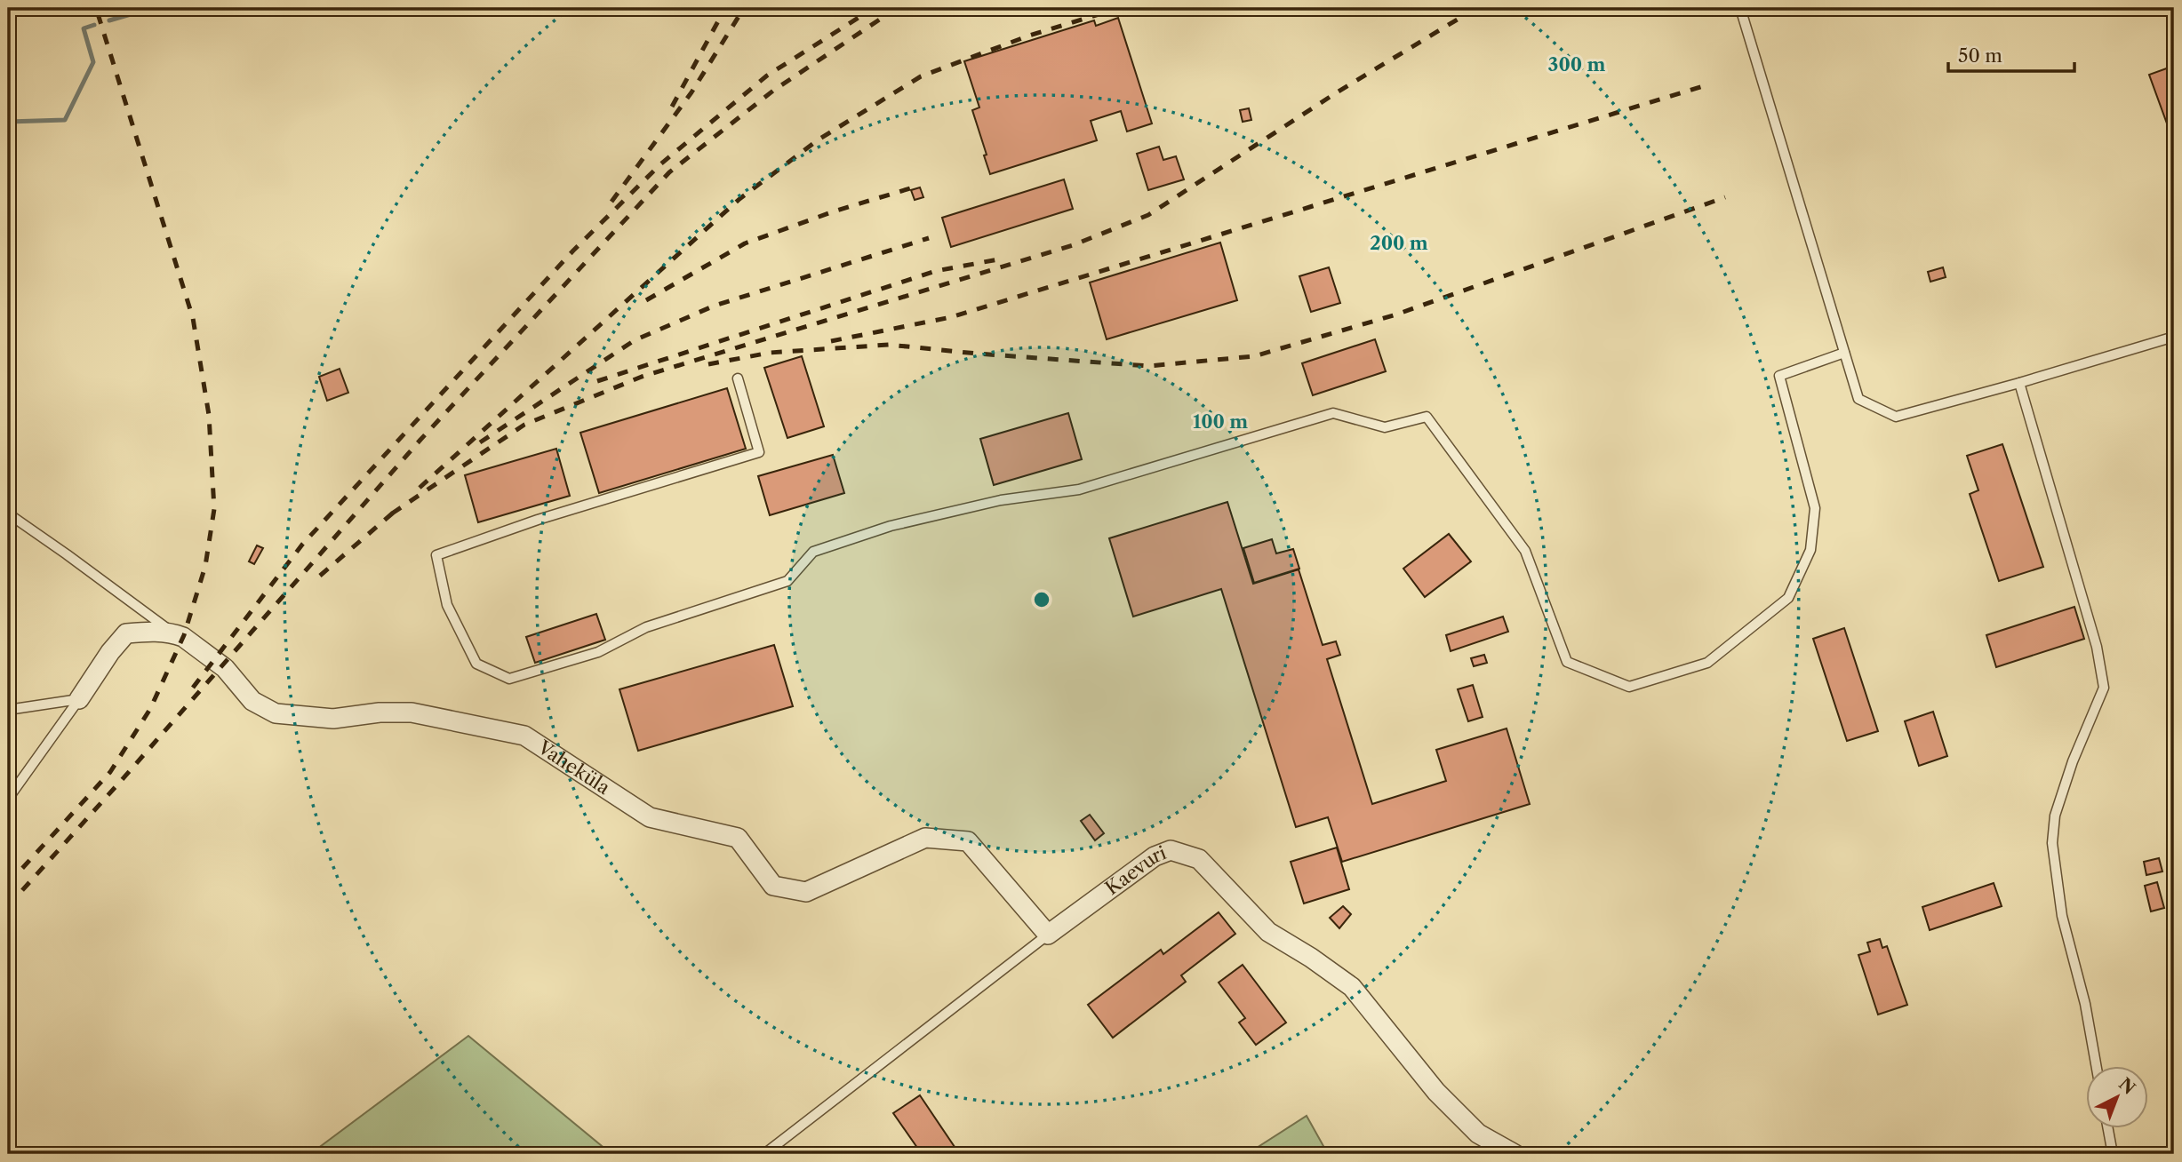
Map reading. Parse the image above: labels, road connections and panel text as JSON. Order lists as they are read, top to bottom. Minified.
{"streets":{"street":["Vaheküla","Kaevuri"]},"crossings":[["Vaheküla","Kaevuri"]],"scale_bar":"50 m","north":"top right","rings":["300 m","200 m","100 m"]}
